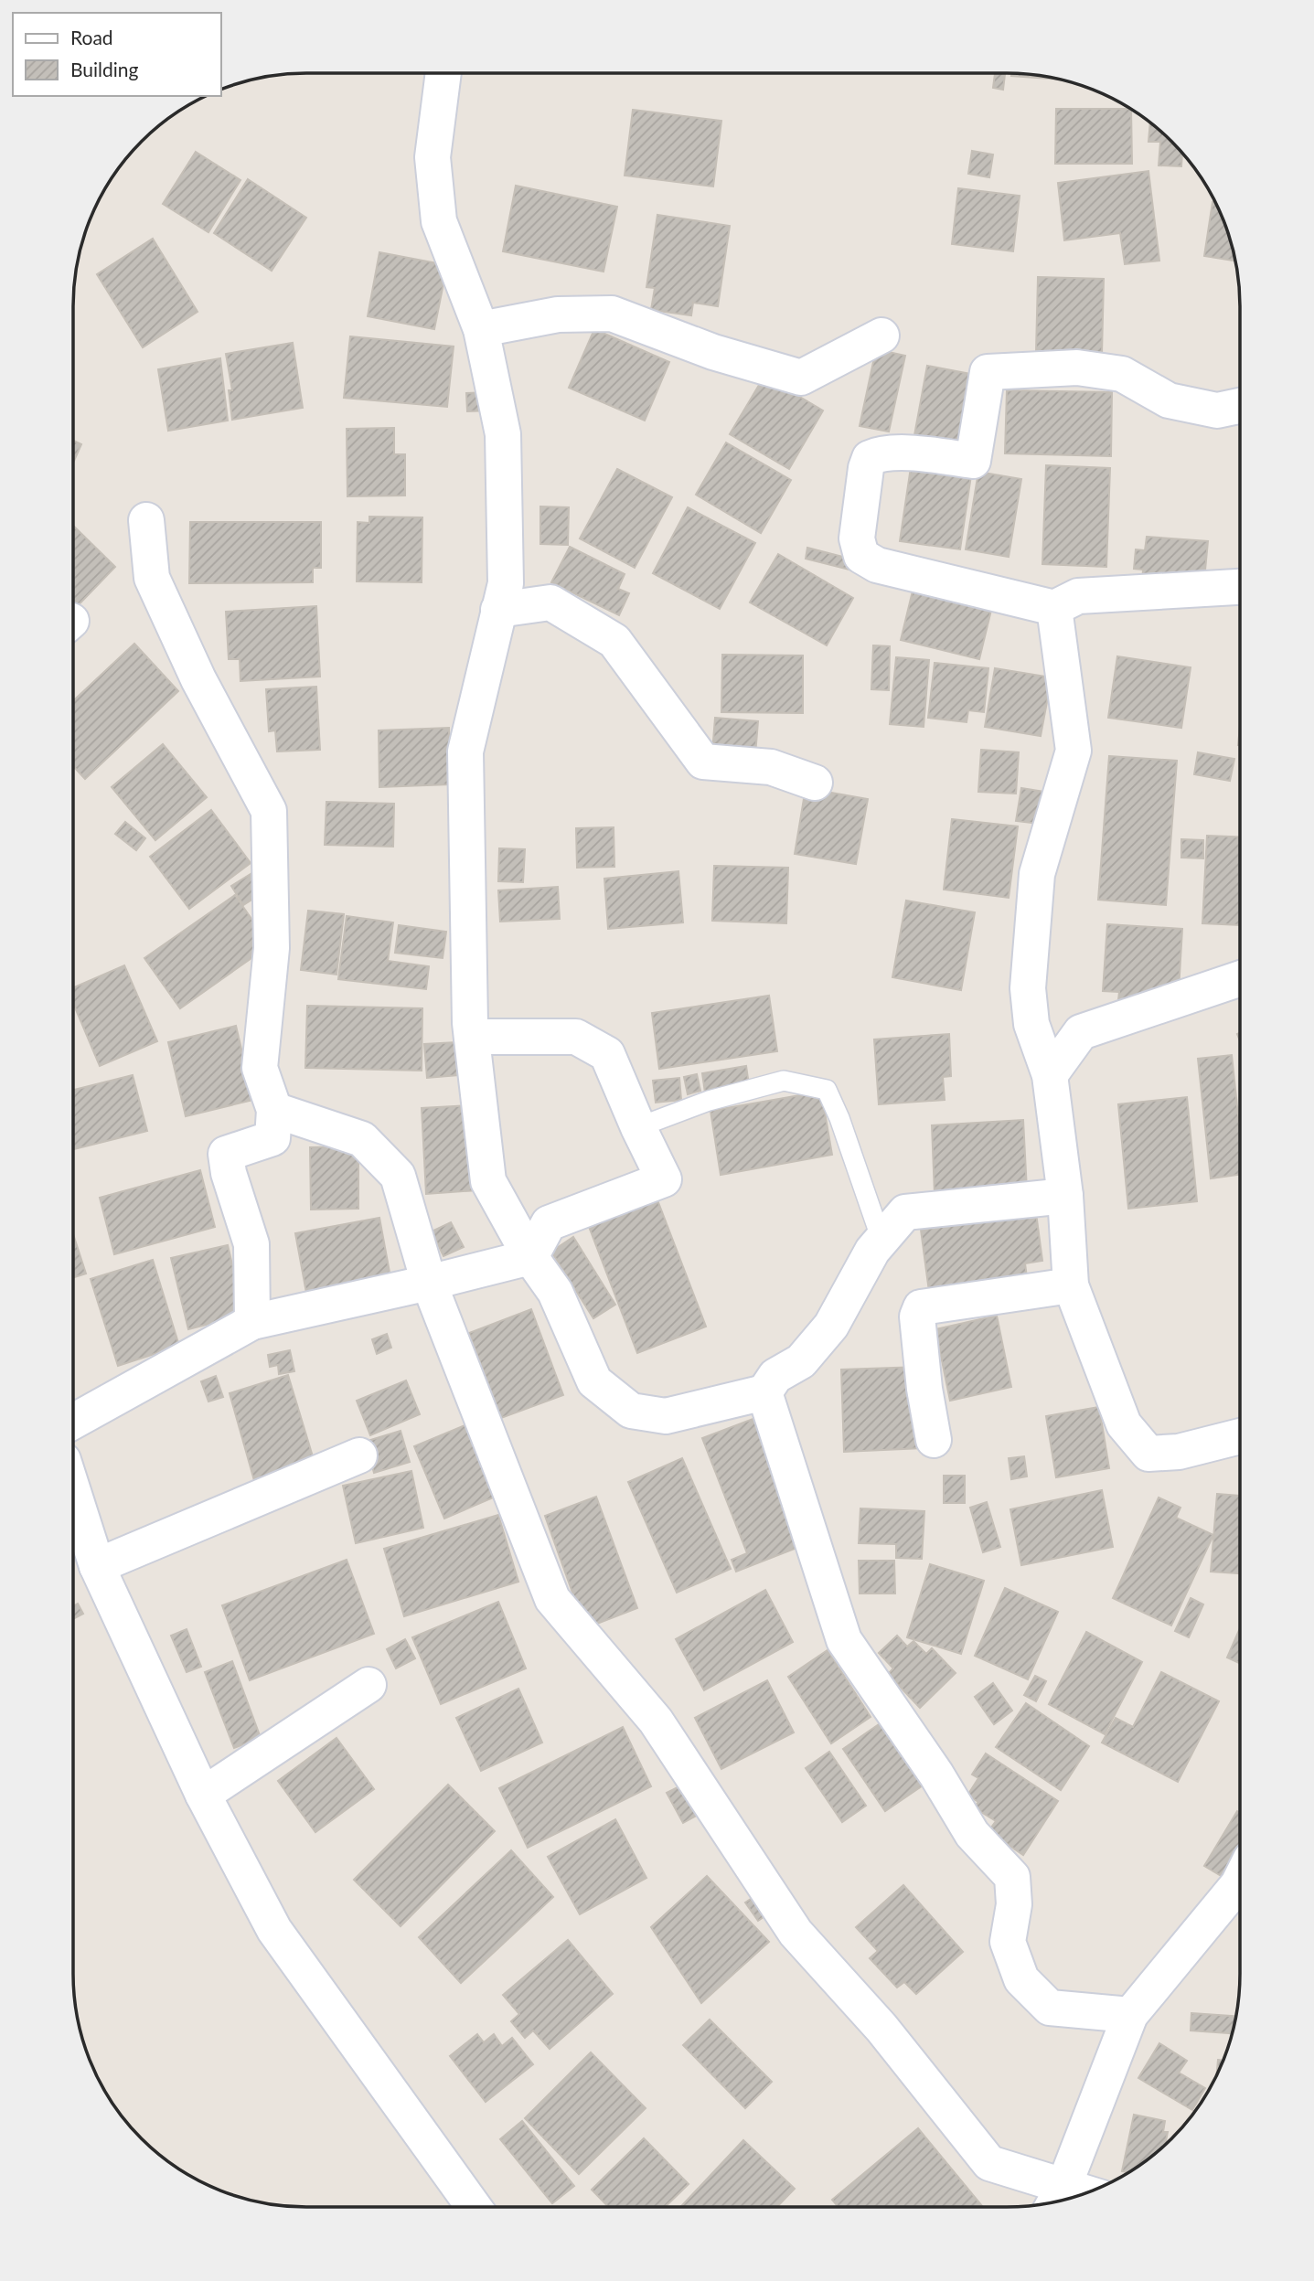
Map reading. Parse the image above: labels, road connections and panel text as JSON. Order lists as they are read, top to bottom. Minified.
{"legend":["Road","Building"]}
